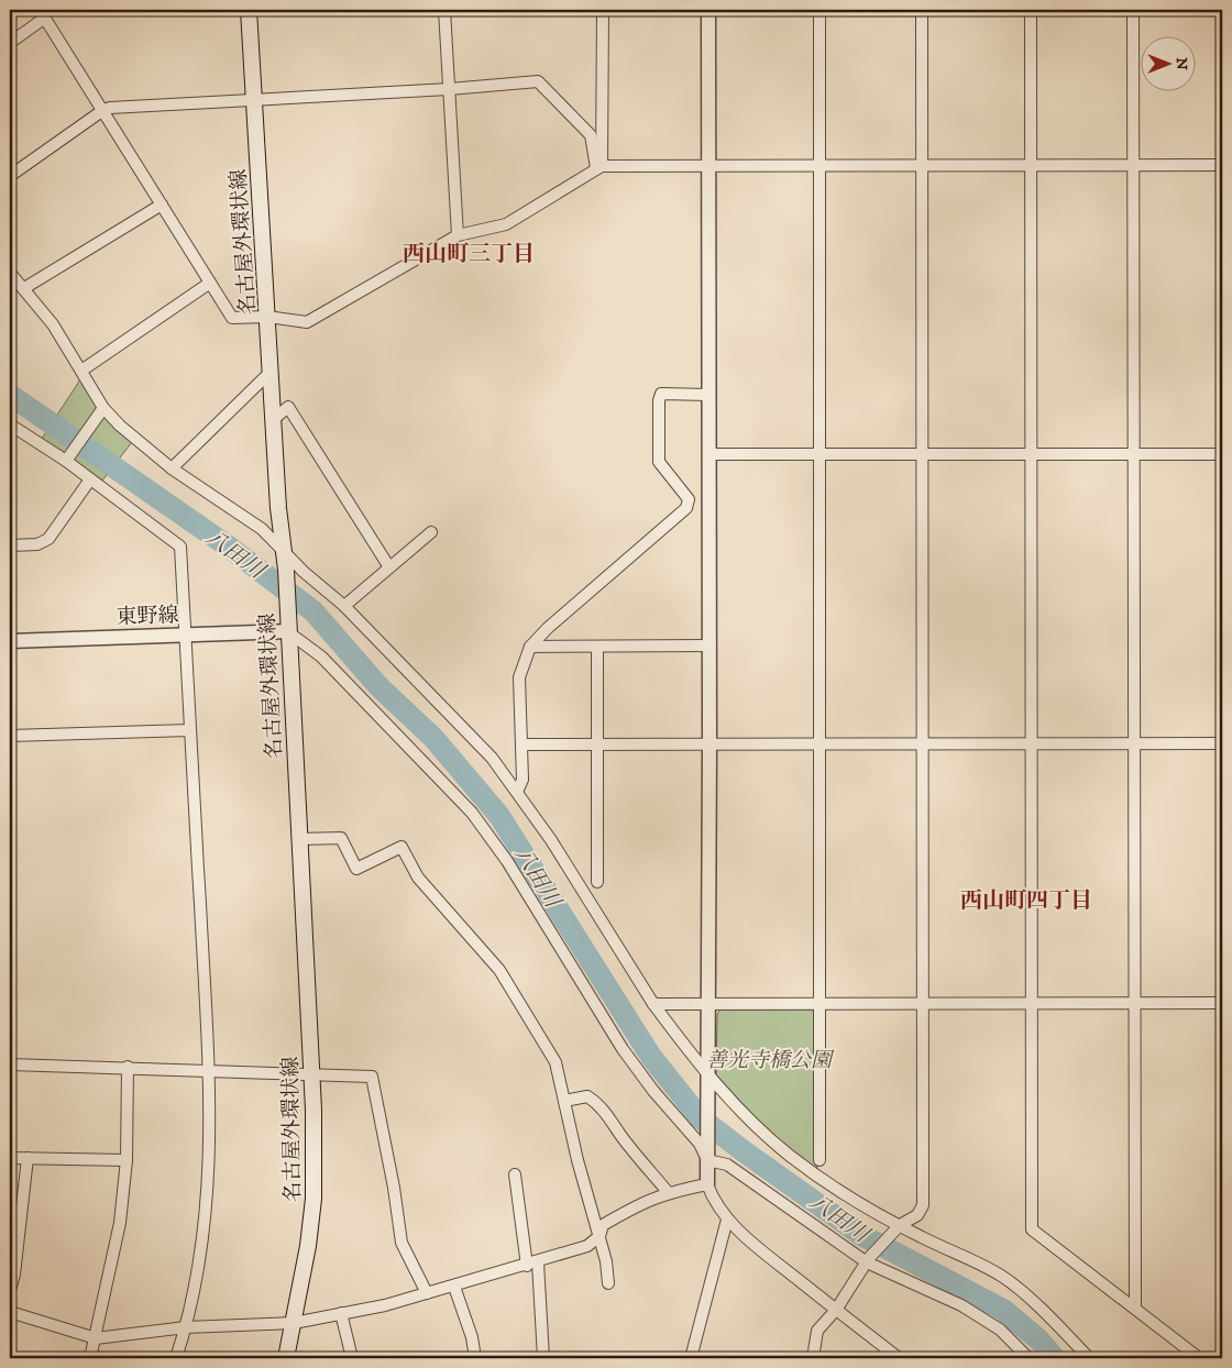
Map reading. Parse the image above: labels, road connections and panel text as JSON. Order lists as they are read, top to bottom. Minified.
{"streets":{"main road":["名古屋外環状線"],"street":["東野線"]},"crossings":[["名古屋外環状線","東野線"]],"districts":["西山町三丁目","西山町四丁目"],"water":["八田川"],"parks":["善光寺橋公園"],"north":"right"}
